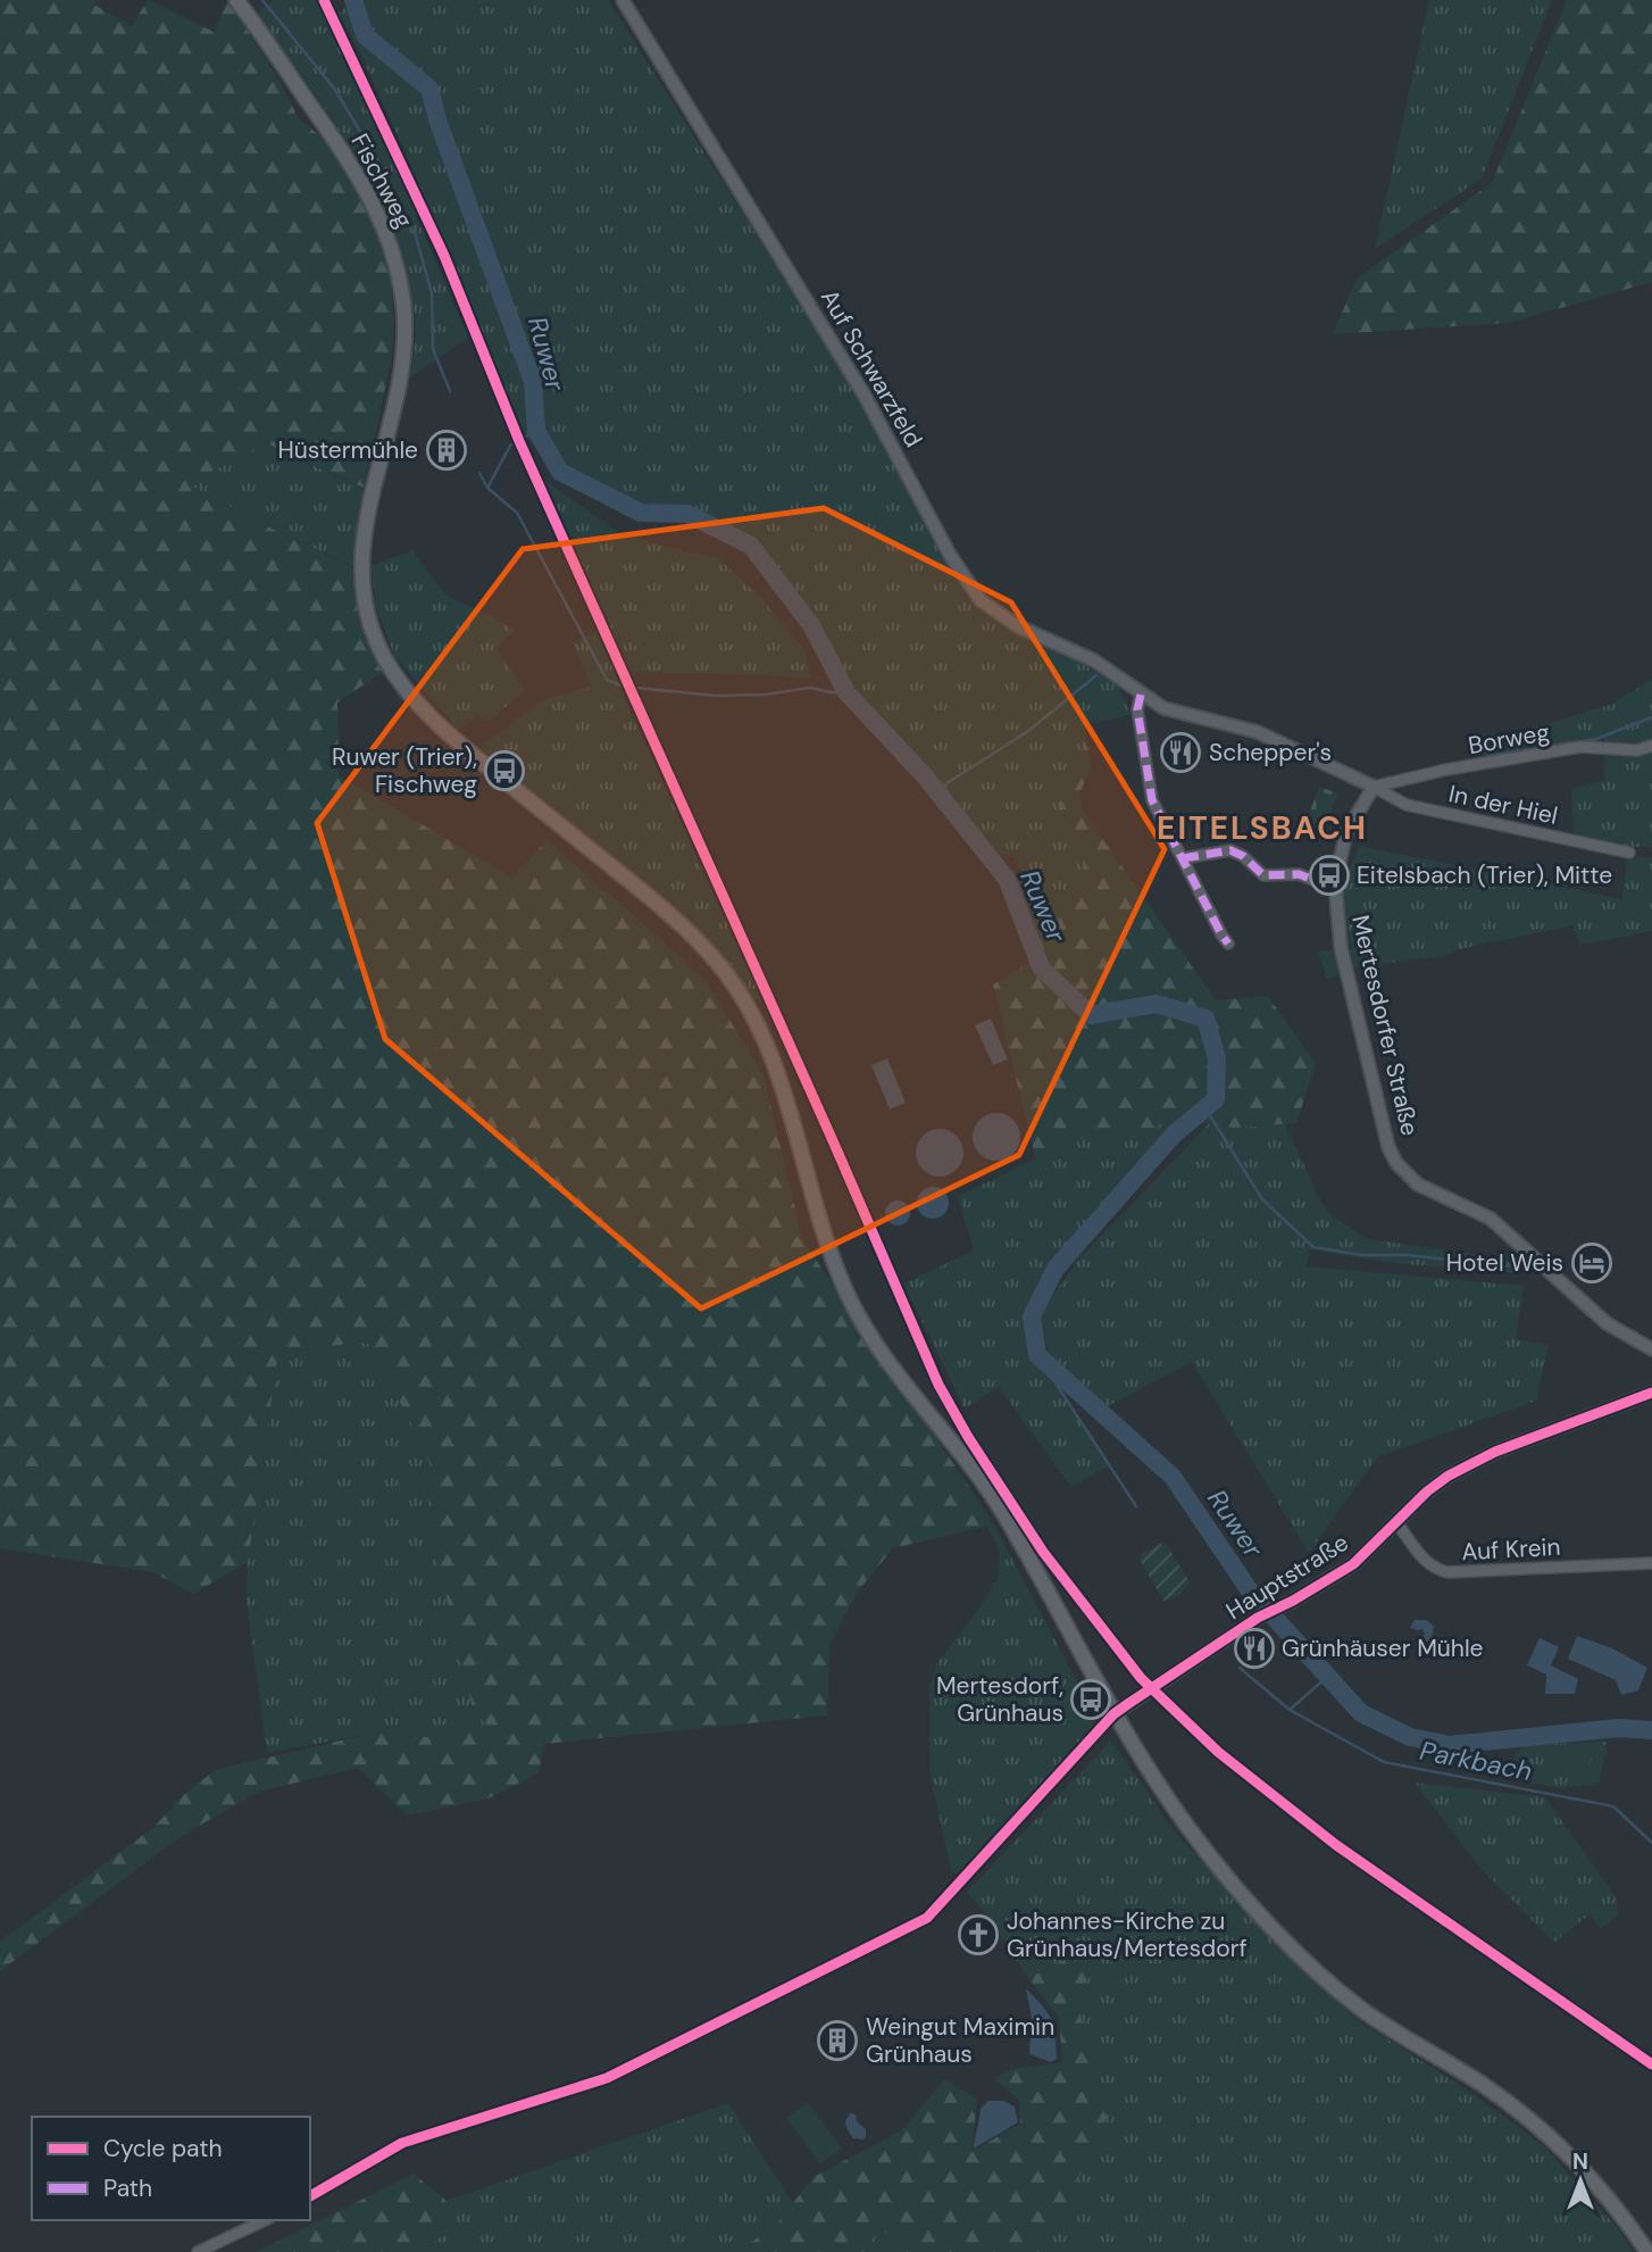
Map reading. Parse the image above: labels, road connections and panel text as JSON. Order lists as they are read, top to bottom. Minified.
{"streets":{"main road":["Fischweg"],"street":["Auf Schwarzfeld","Borweg","In der Hiel","Mertesdorfer Straße","Auf Krein","Hauptstraße"]},"crossings":[["Fischweg","Hauptstraße"],["Auf Schwarzfeld","Borweg"],["Auf Schwarzfeld","In der Hiel"],["Auf Schwarzfeld","Mertesdorfer Straße"],["Borweg","In der Hiel"],["Borweg","Mertesdorfer Straße"],["In der Hiel","Mertesdorfer Straße"],["Auf Krein","Hauptstraße"]],"districts":["EITELSBACH"],"water":["Ruwer","Parkbach"],"places":{"building":["Hüstermühle","Weingut Maximin Grünhaus"],"restaurant":["Schepper's","Grünhäuser Mühle"],"bus stop":["Ruwer (Trier), Fischweg","Eitelsbach (Trier), Mitte","Mertesdorf, Grünhaus"],"hotel":["Hotel Weis"],"church":["Johannes-Kirche zu Grünhaus/Mertesdorf"]},"legend":["Cycle path","Path"],"north":"top"}
